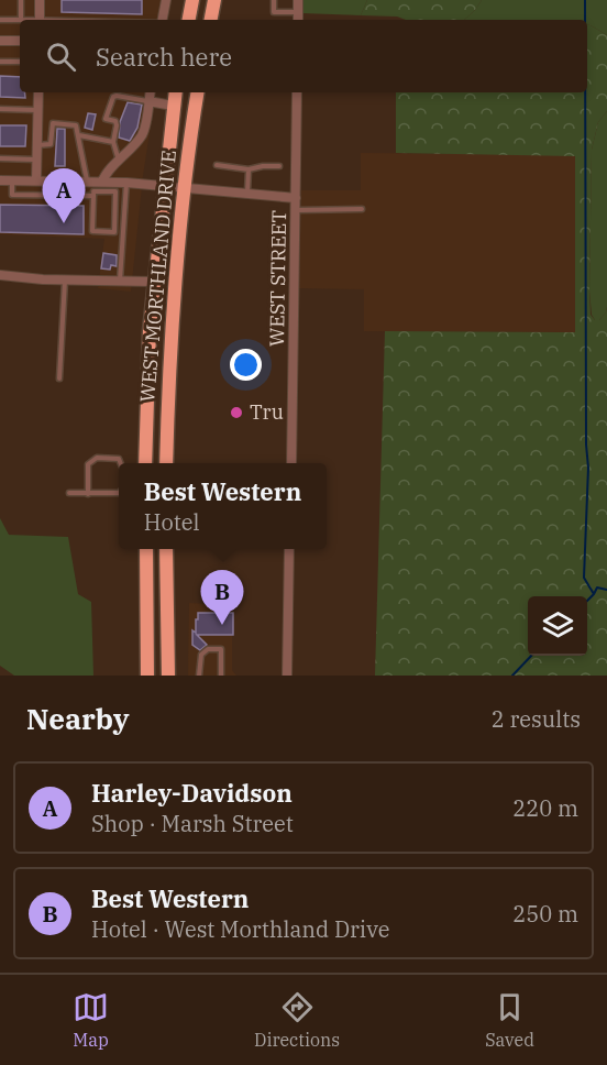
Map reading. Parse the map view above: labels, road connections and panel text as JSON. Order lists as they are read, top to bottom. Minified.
{"streets":{"highway":["WEST MORTHLAND DRIVE"],"street":["WEST STREET"]},"places":["Tru"],"page":{"search":"Search here","pins":["A","B"],"popup":["Best Western","Hotel"],"heading":["Nearby","2 results"],"list":[{"mark":"A","name":"Harley-Davidson","note":"Shop · Marsh Street","value":"220 m"},{"mark":"B","name":"Best Western","note":"Hotel · West Morthland Drive","value":"250 m"}],"nav":["Map","Directions","Saved"]}}
